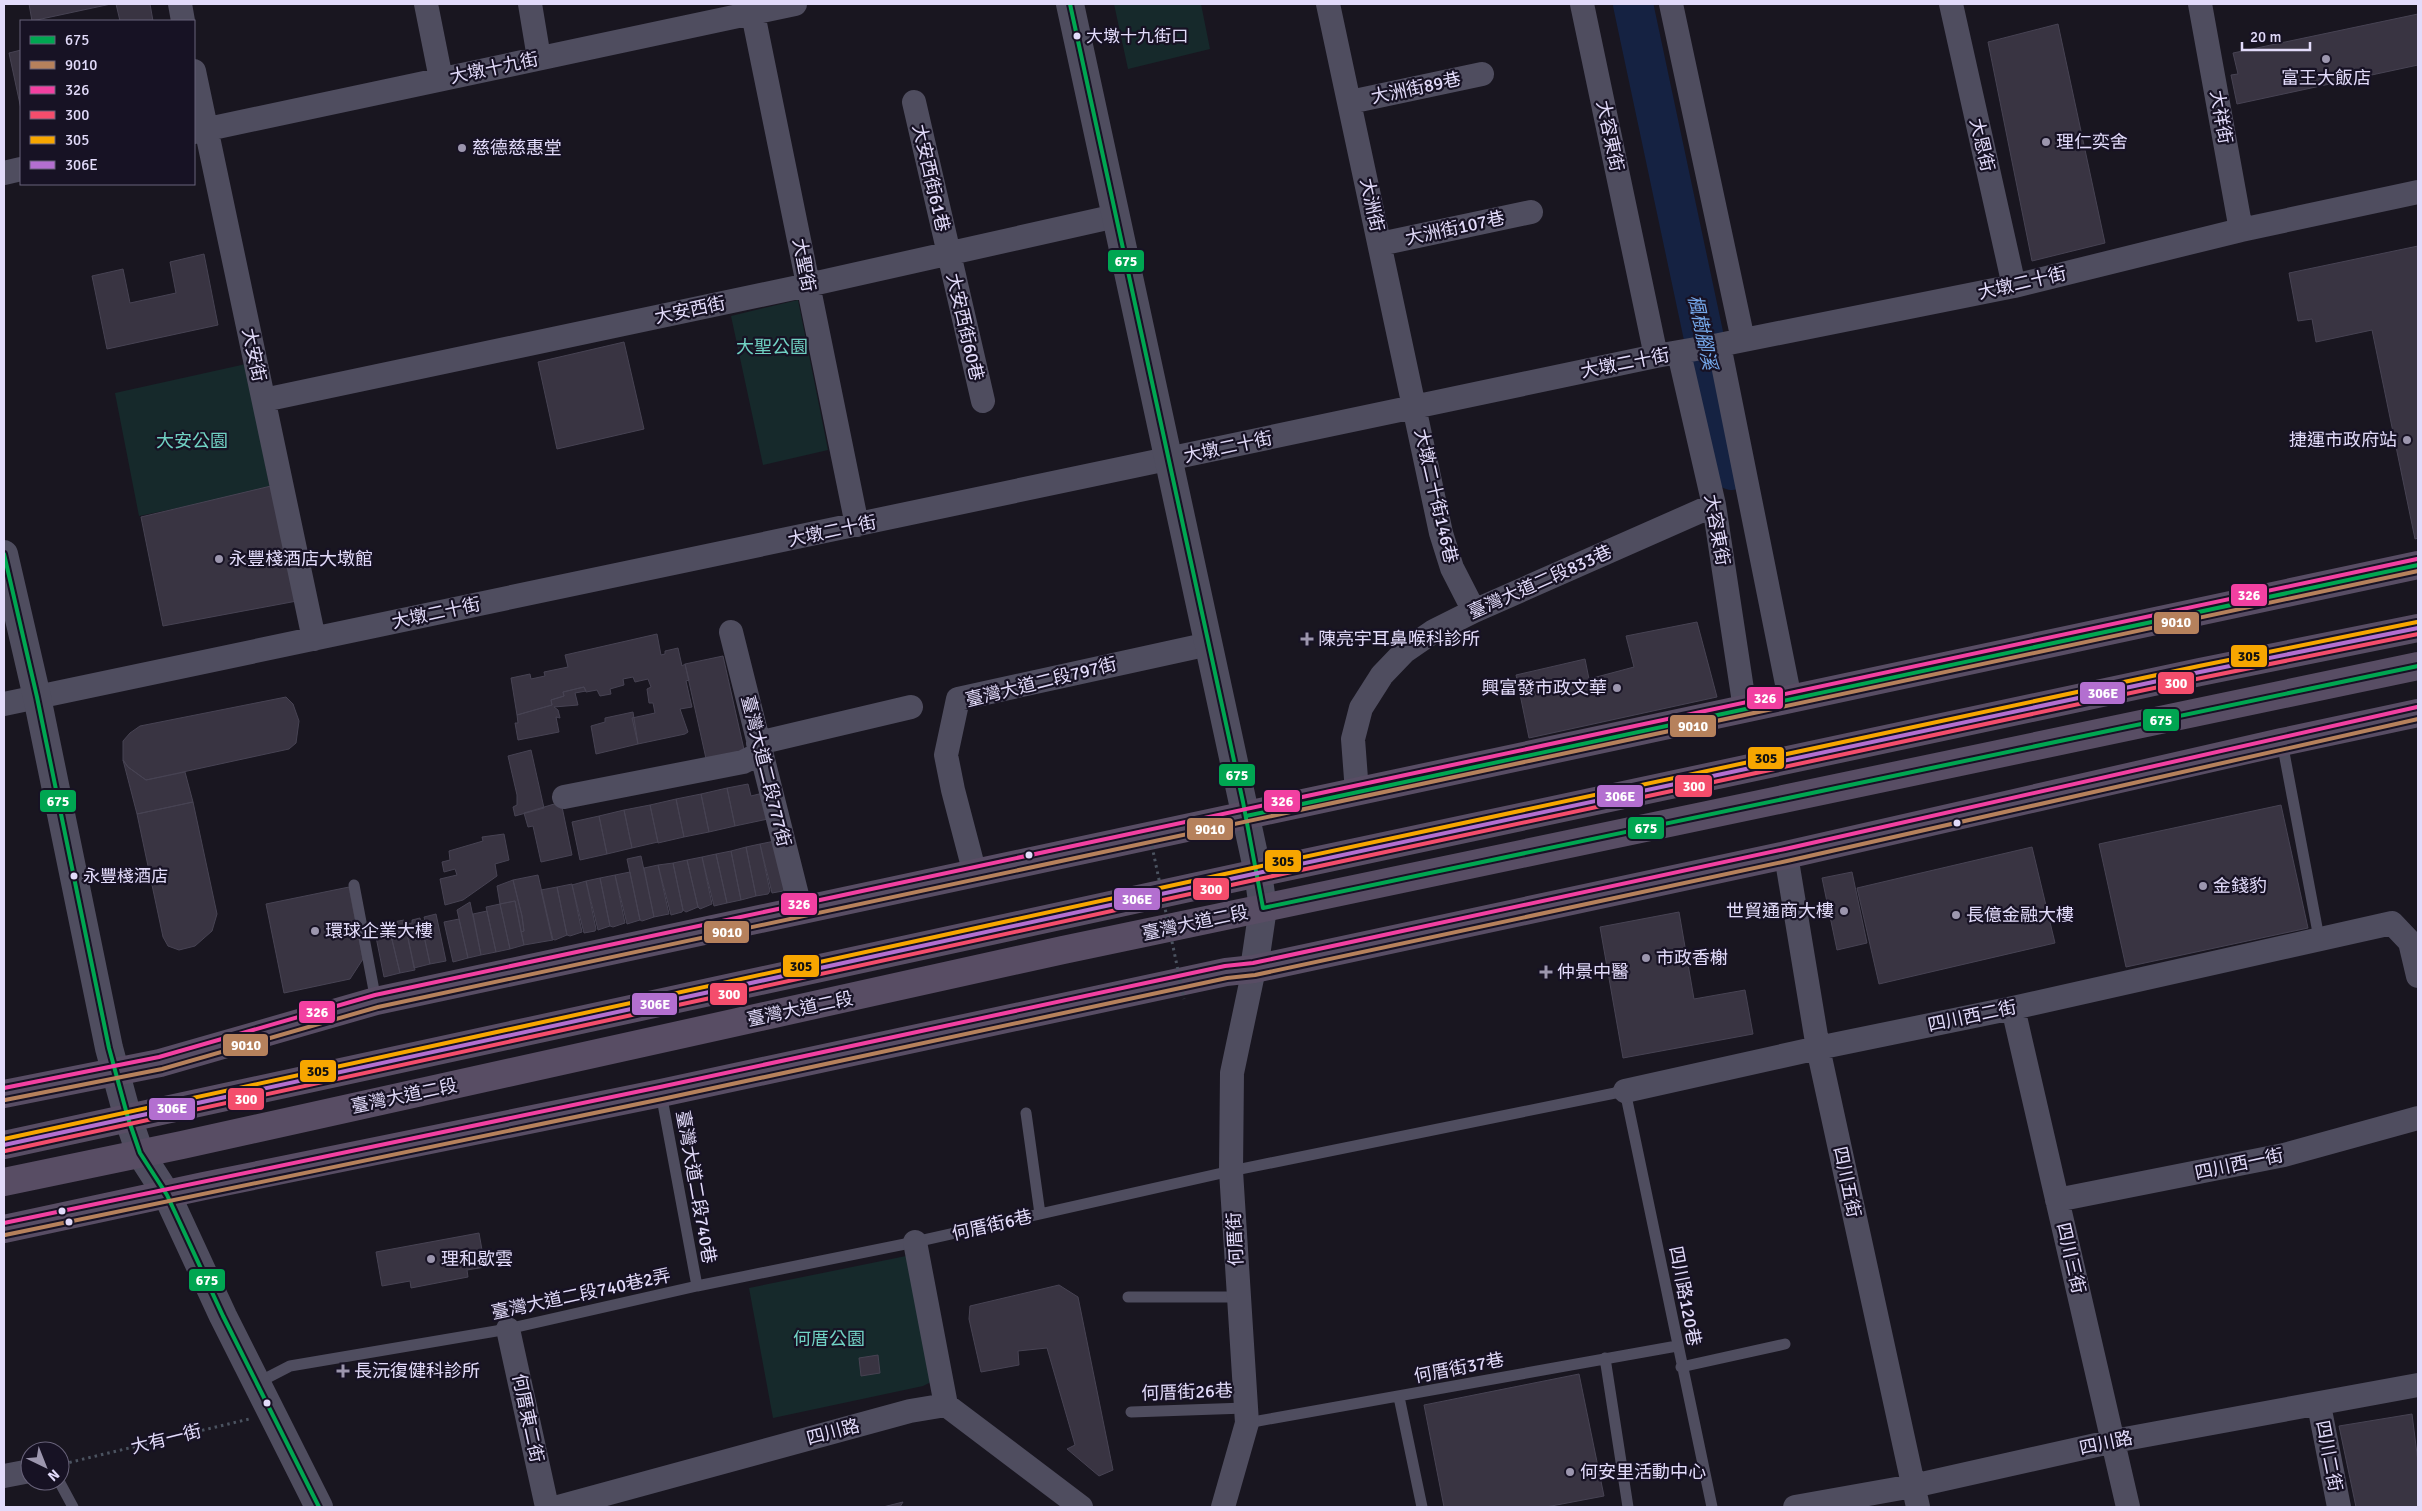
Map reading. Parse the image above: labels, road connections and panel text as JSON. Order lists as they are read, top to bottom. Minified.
{"streets":{"main road":["臺灣大道二段"],"street":["大墩十九街","大洲街89巷","大祥街","大容東街","大恩街","大安西街61巷","大洲街","大洲街107巷","大聖街","大墩二十街","大安西街","大安西街60巷","大安街","大墩二十街146巷","臺灣大道二段833巷","臺灣大道二段797街","臺灣大道二段777街","四川西二街","四川西一街","四川五街","何厝街","四川三街","何厝東二街","四川路","四川二街"],"lane":["臺灣大道二段740巷","何厝街6巷","臺灣大道二段740巷2弄","四川路120巷","何厝街37巷","何厝街26巷"],"path":["大有一街"]},"crossings":[["大墩十九街","大聖街"],["大墩十九街","大安街"],["大洲街89巷","大洲街"],["大祥街","大墩二十街"],["大容東街","大墩二十街"],["大容東街","臺灣大道二段833巷"],["大恩街","大墩二十街"],["大安西街61巷","大安西街"],["大安西街61巷","大安西街60巷"],["大洲街","大洲街107巷"],["大洲街","大墩二十街"],["大洲街","大墩二十街146巷"],["大聖街","大墩二十街"],["大聖街","大安西街"],["大墩二十街","大安街"],["大墩二十街","大墩二十街146巷"],["大安西街","大安西街60巷"],["大安西街","大安街"],["大墩二十街146巷","臺灣大道二段833巷"],["四川西二街","四川五街"],["四川西二街","何厝街6巷"],["四川西二街","四川三街"],["四川西二街","四川路120巷"],["四川西一街","四川三街"],["四川五街","四川路"],["臺灣大道二段740巷","臺灣大道二段740巷2弄"],["何厝街6巷","何厝街"],["何厝街6巷","臺灣大道二段740巷2弄"],["何厝街6巷","四川路120巷"],["何厝街","何厝街37巷"],["何厝街","何厝街26巷"],["四川三街","四川路"],["臺灣大道二段740巷2弄","何厝東二街"],["四川路120巷","何厝街37巷"],["何厝街37巷","何厝街26巷"],["四川路","四川二街"]],"water":["楓樹腳溪"],"parks":["大聖公園","大安公園","何厝公園"],"places":{"other":["大墩十九街口","富王大飯店","理仁奕舍","慈德慈惠堂","捷運市政府站","永豐棧酒店大墩館","興富發市政文華","永豐棧酒店","金錢豹","世貿通商大樓","長億金融大樓","環球企業大樓","市政香榭","理和歇雲","何安里活動中心"],"health":["陳亮宇耳鼻喉科診所","仲景中醫","長沅復健科診所"]},"lines":["transit line 675","transit line 326","transit line 9010","transit line 305","transit line 306E","transit line 300"],"legend":["675","9010","326","300","305","306E"],"scale_bar":"20 m","north":"bottom right"}
